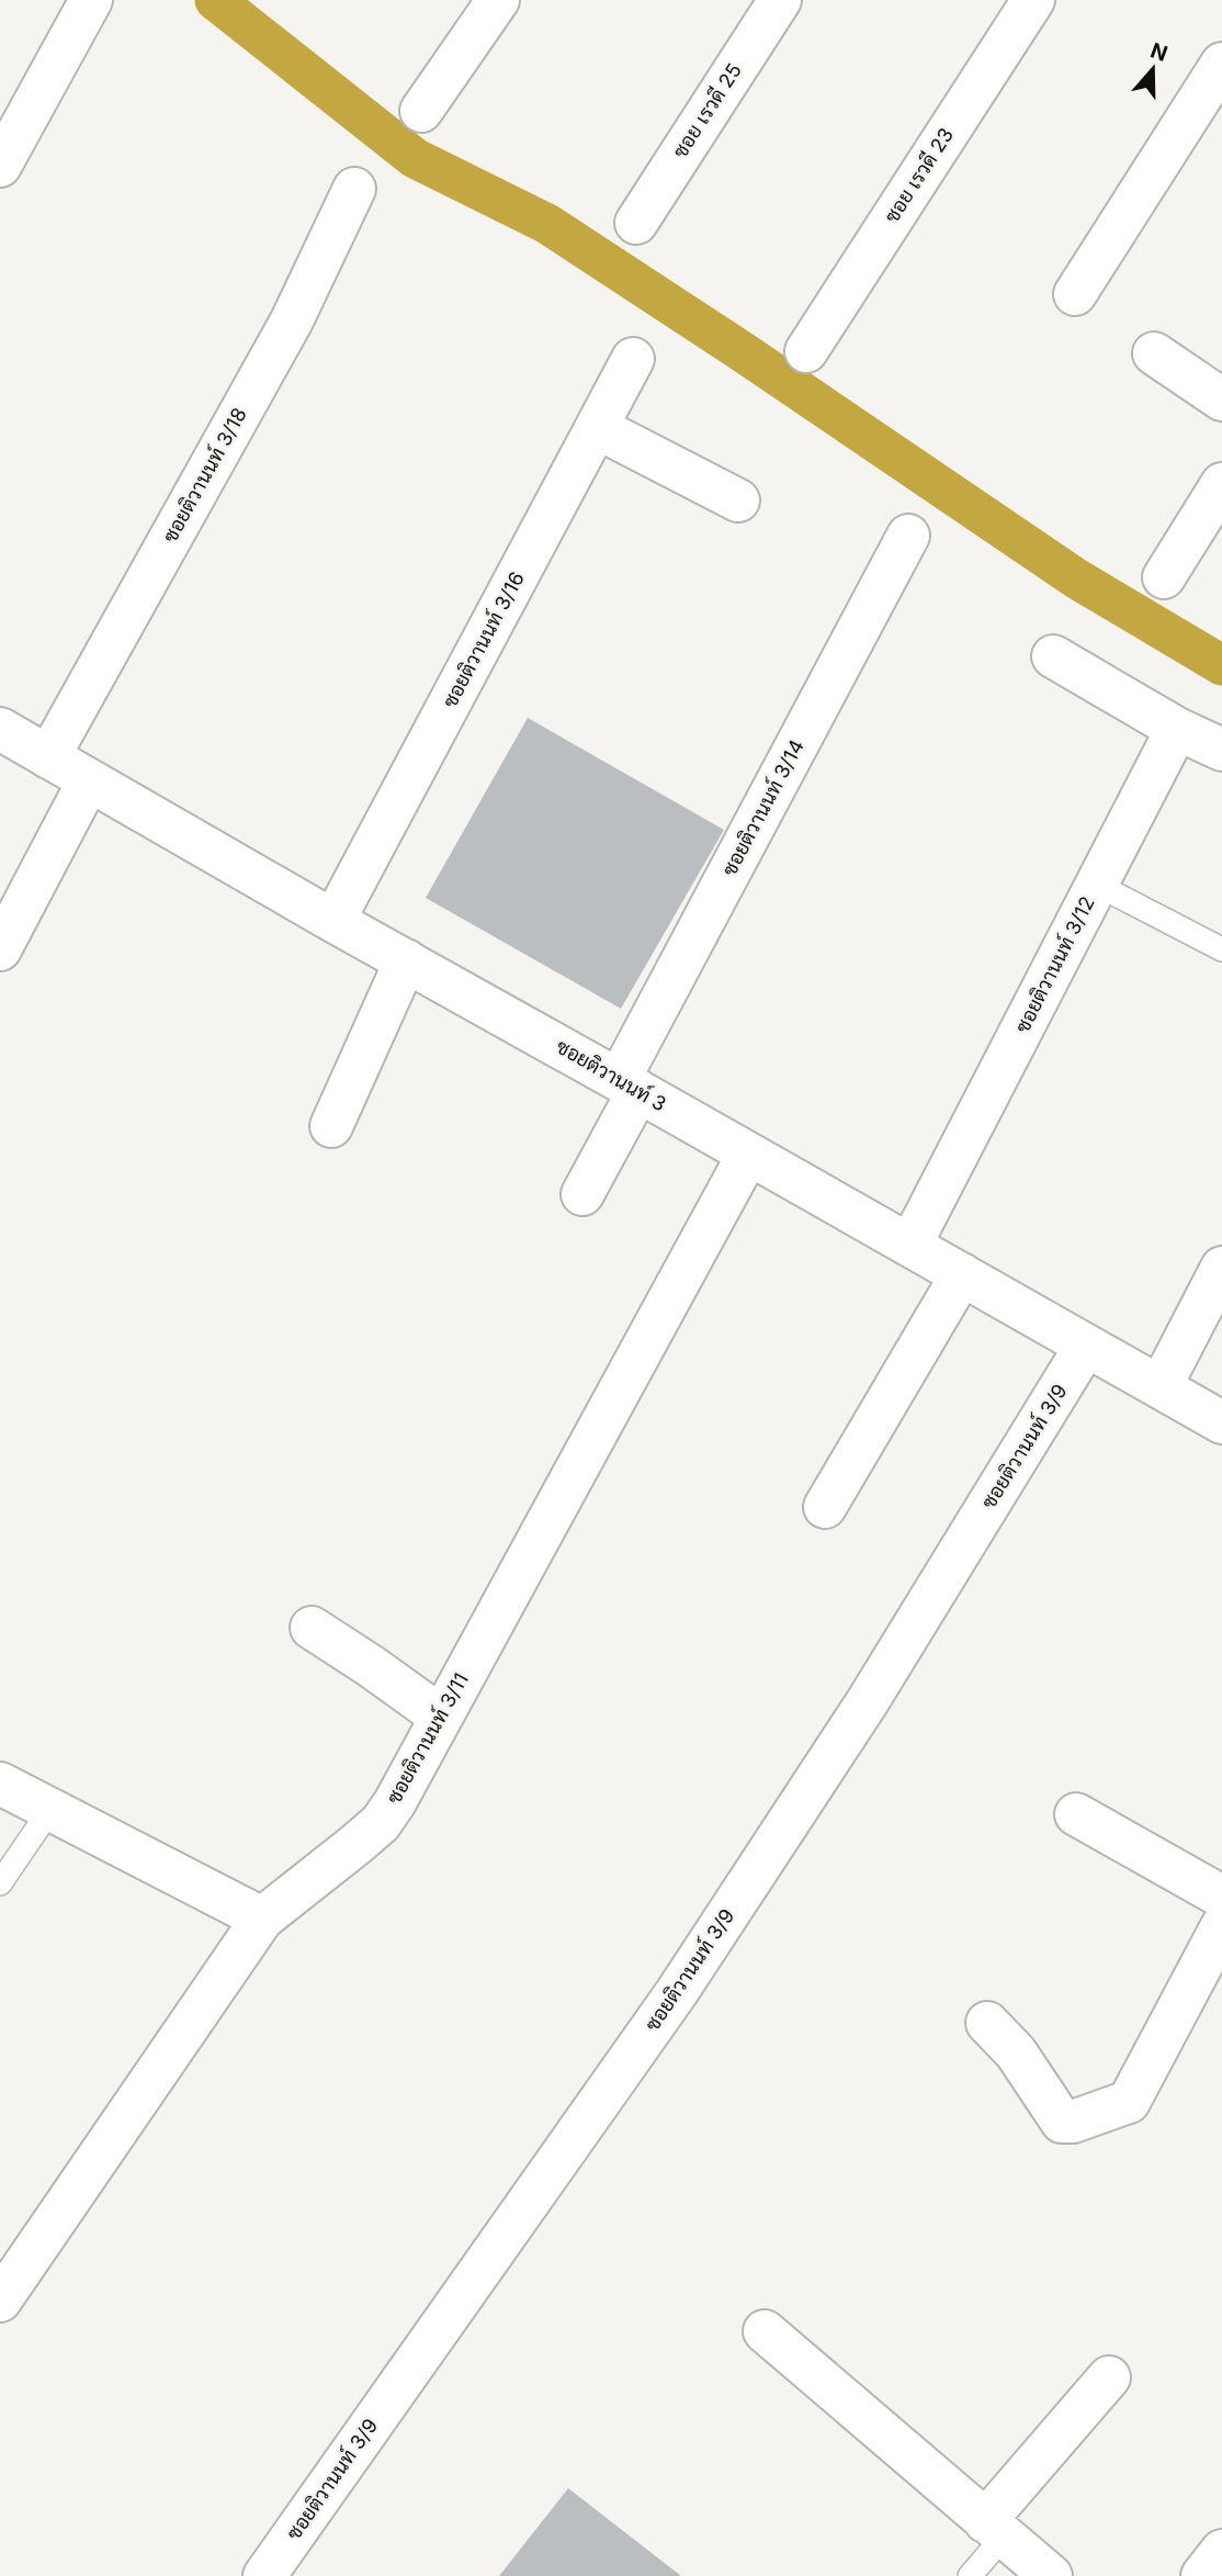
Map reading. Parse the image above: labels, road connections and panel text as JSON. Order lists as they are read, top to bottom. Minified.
{"streets":{"street":["ซอย เรวดี 25","ซอย เรวดี 23","ซอยติวานนท์ 3/18","ซอยติวานนท์ 3/16","ซอยติวานนท์ 3/14","ซอยติวานนท์ 3/12","ซอยติวานนท์ 3","ซอยติวานนท์ 3/9","ซอยติวานนท์ 3/11"]},"crossings":[["ซอยติวานนท์ 3/18","ซอยติวานนท์ 3"],["ซอยติวานนท์ 3/16","ซอยติวานนท์ 3"],["ซอยติวานนท์ 3/14","ซอยติวานนท์ 3"],["ซอยติวานนท์ 3/12","ซอยติวานนท์ 3"],["ซอยติวานนท์ 3","ซอยติวานนท์ 3/9"],["ซอยติวานนท์ 3","ซอยติวานนท์ 3/11"]],"north":"top"}
